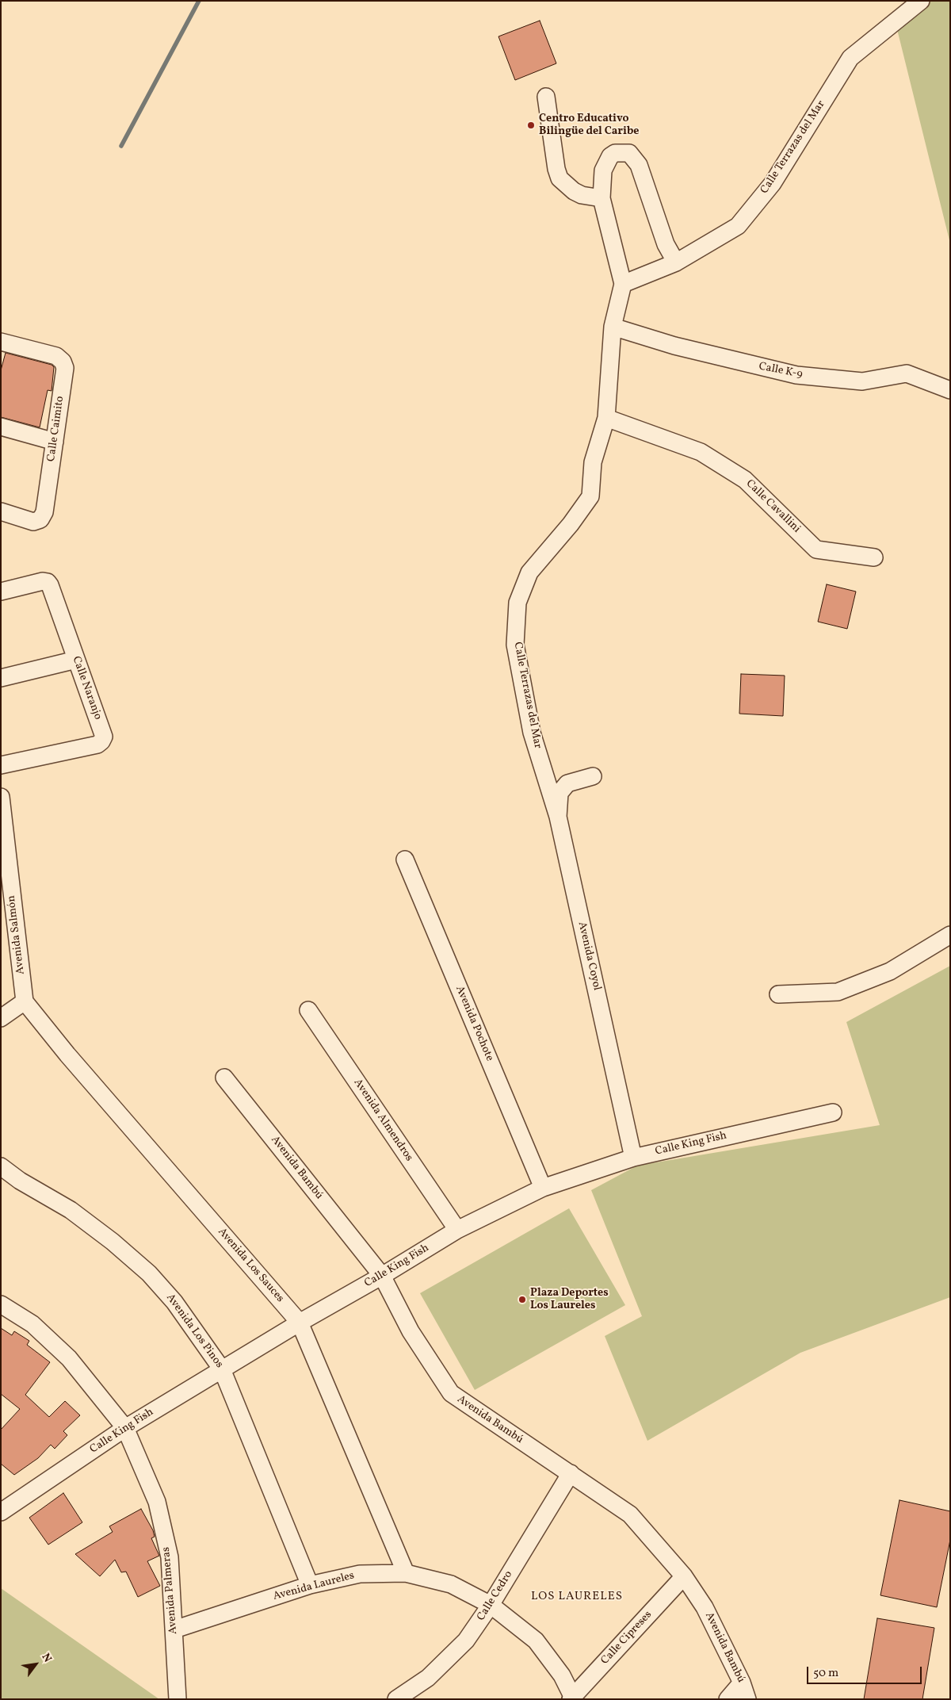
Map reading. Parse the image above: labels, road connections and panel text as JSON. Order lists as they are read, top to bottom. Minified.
{"streets":{"street":["Calle Terrazas del Mar","Calle K-9","Calle Caimito","Calle Cavallini","Calle Naranjo","Avenida Salmón","Avenida Coyol","Avenida Pochote","Avenida Almendros","Calle King Fish","Avenida Bambú","Avenida Los Sauces","Avenida Los Pinos","Avenida Laureles","Avenida Palmeras","Calle Cedro","Calle Cipreses"]},"crossings":[["Calle Terrazas del Mar","Calle K-9"],["Calle Terrazas del Mar","Calle Cavallini"],["Calle Terrazas del Mar","Avenida Coyol"],["Avenida Salmón","Avenida Los Sauces"],["Avenida Coyol","Calle King Fish"],["Avenida Pochote","Calle King Fish"],["Avenida Almendros","Calle King Fish"],["Calle King Fish","Avenida Bambú"],["Calle King Fish","Avenida Los Sauces"],["Calle King Fish","Avenida Los Pinos"],["Calle King Fish","Avenida Palmeras"],["Avenida Bambú","Calle Cedro"],["Avenida Bambú","Calle Cipreses"],["Avenida Los Sauces","Avenida Laureles"],["Avenida Los Pinos","Avenida Laureles"],["Avenida Laureles","Avenida Palmeras"],["Avenida Laureles","Calle Cedro"],["Avenida Laureles","Calle Cipreses"]],"districts":["LOS LAURELES"],"places":["Centro Educativo Bilingüe del Caribe","Plaza Deportes Los Laureles"],"scale_bar":"50 m","north":"top right"}
